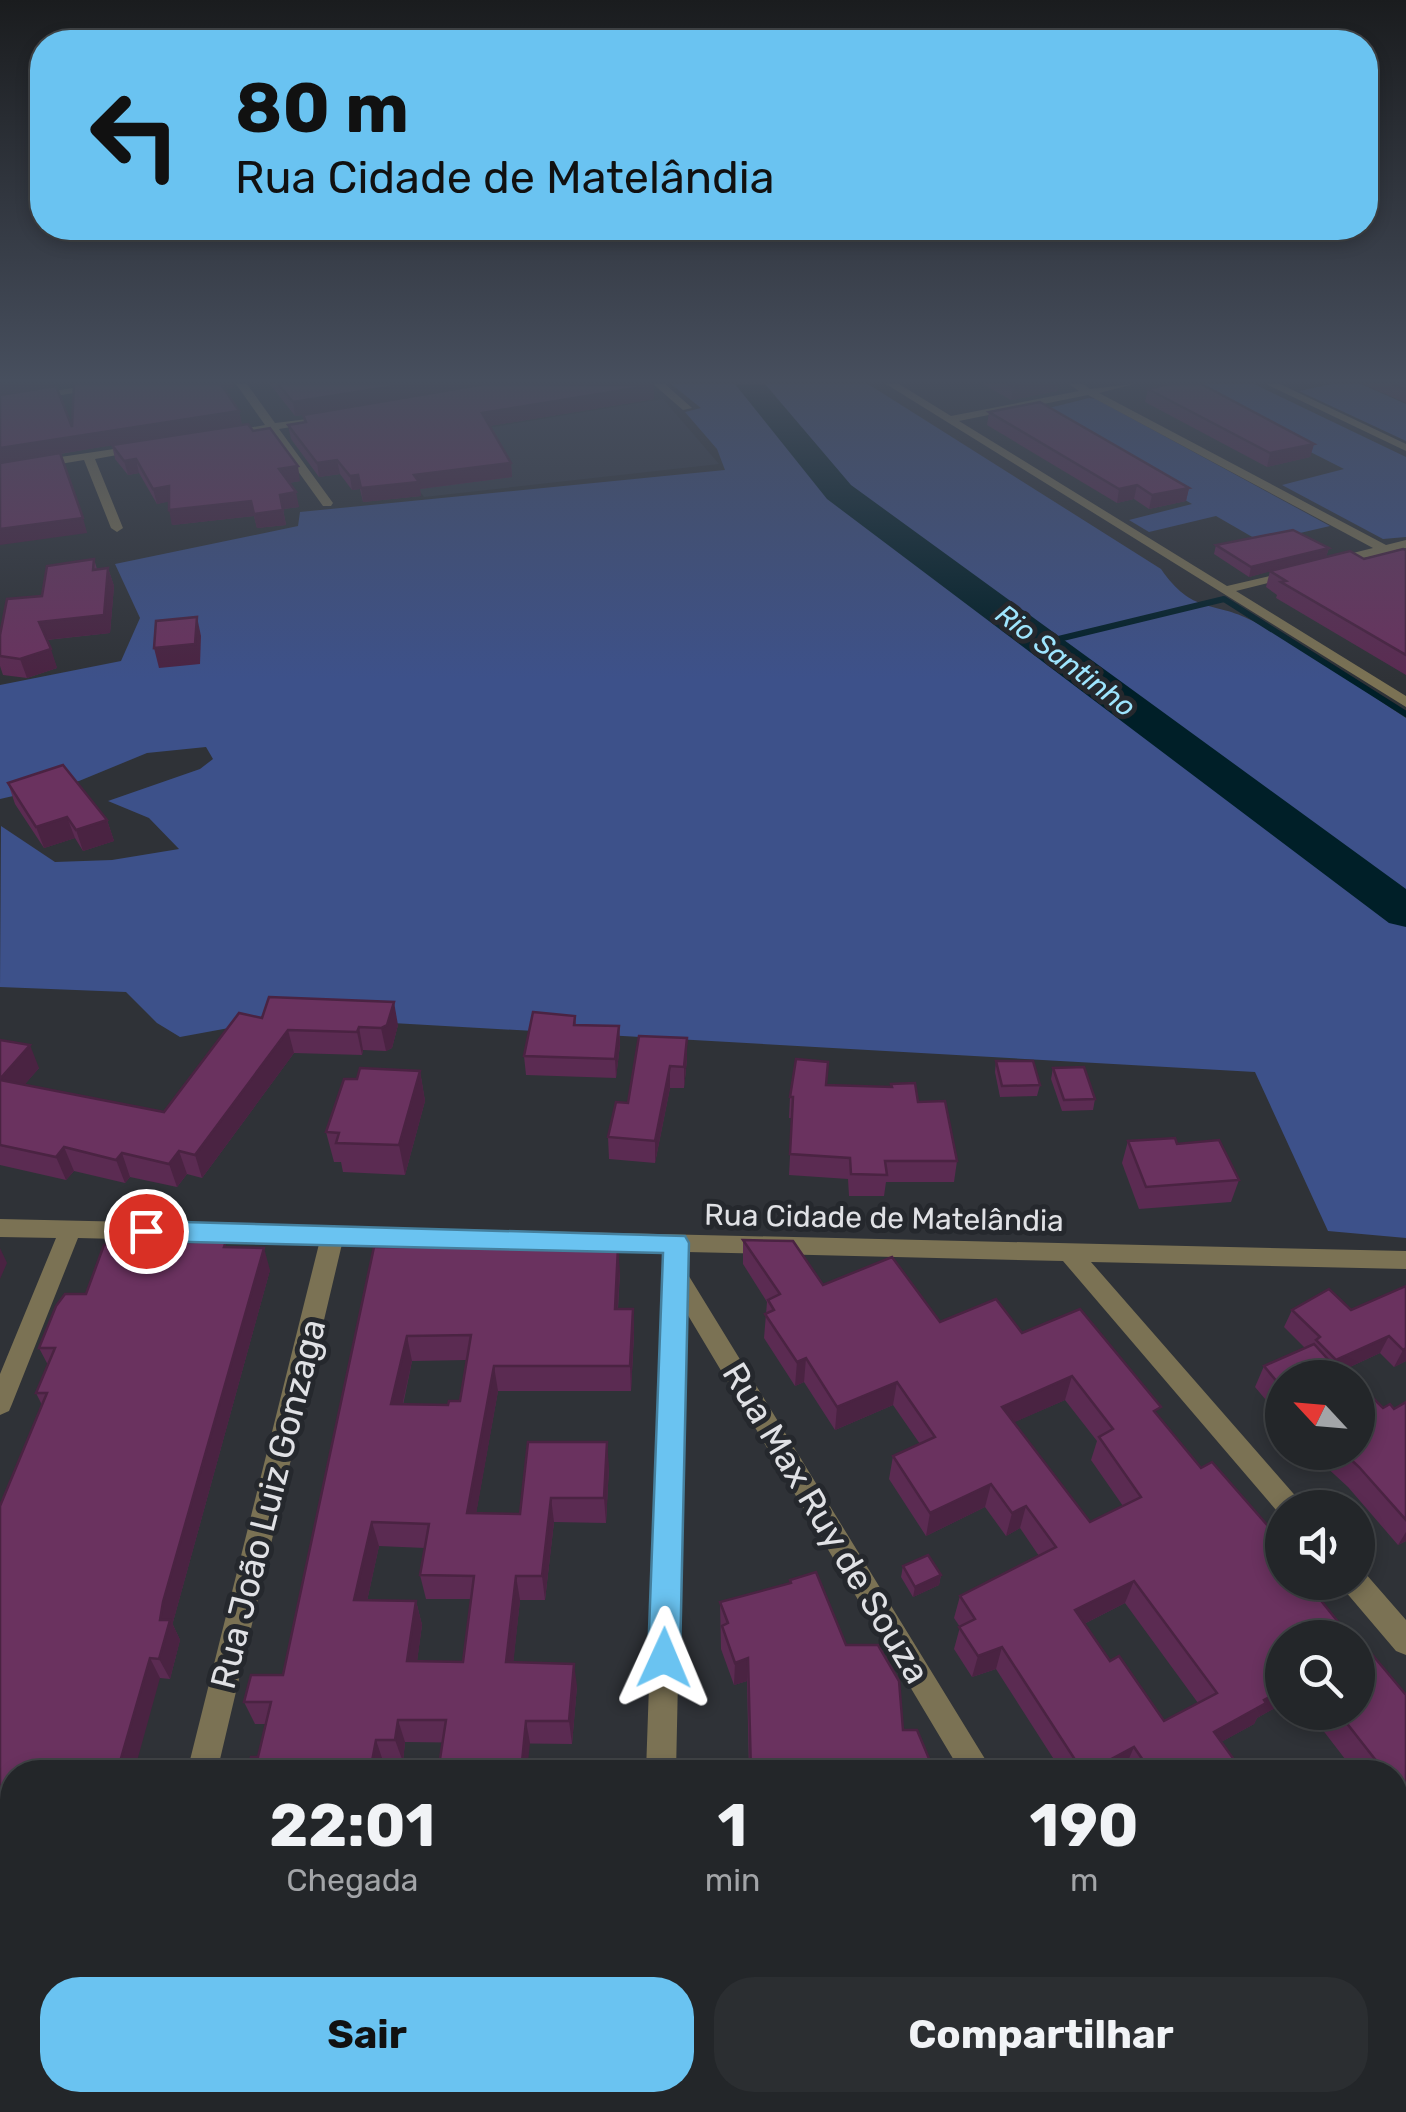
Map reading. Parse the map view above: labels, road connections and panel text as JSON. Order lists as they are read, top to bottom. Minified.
{"streets":{"street":["Rua Cidade de Matelândia","Rua João Luiz Gonzaga","Rua Max Ruy de Souza"]},"crossings":[["Rua Cidade de Matelândia","Rua João Luiz Gonzaga"]],"water":["Rio Santinho"],"north":"top left","page":{"turn":["80 m","Rua Cidade de Matelândia"],"eta":["22:01","Chegada","1","min","190","m"],"buttons":["Sair","Compartilhar"]}}
